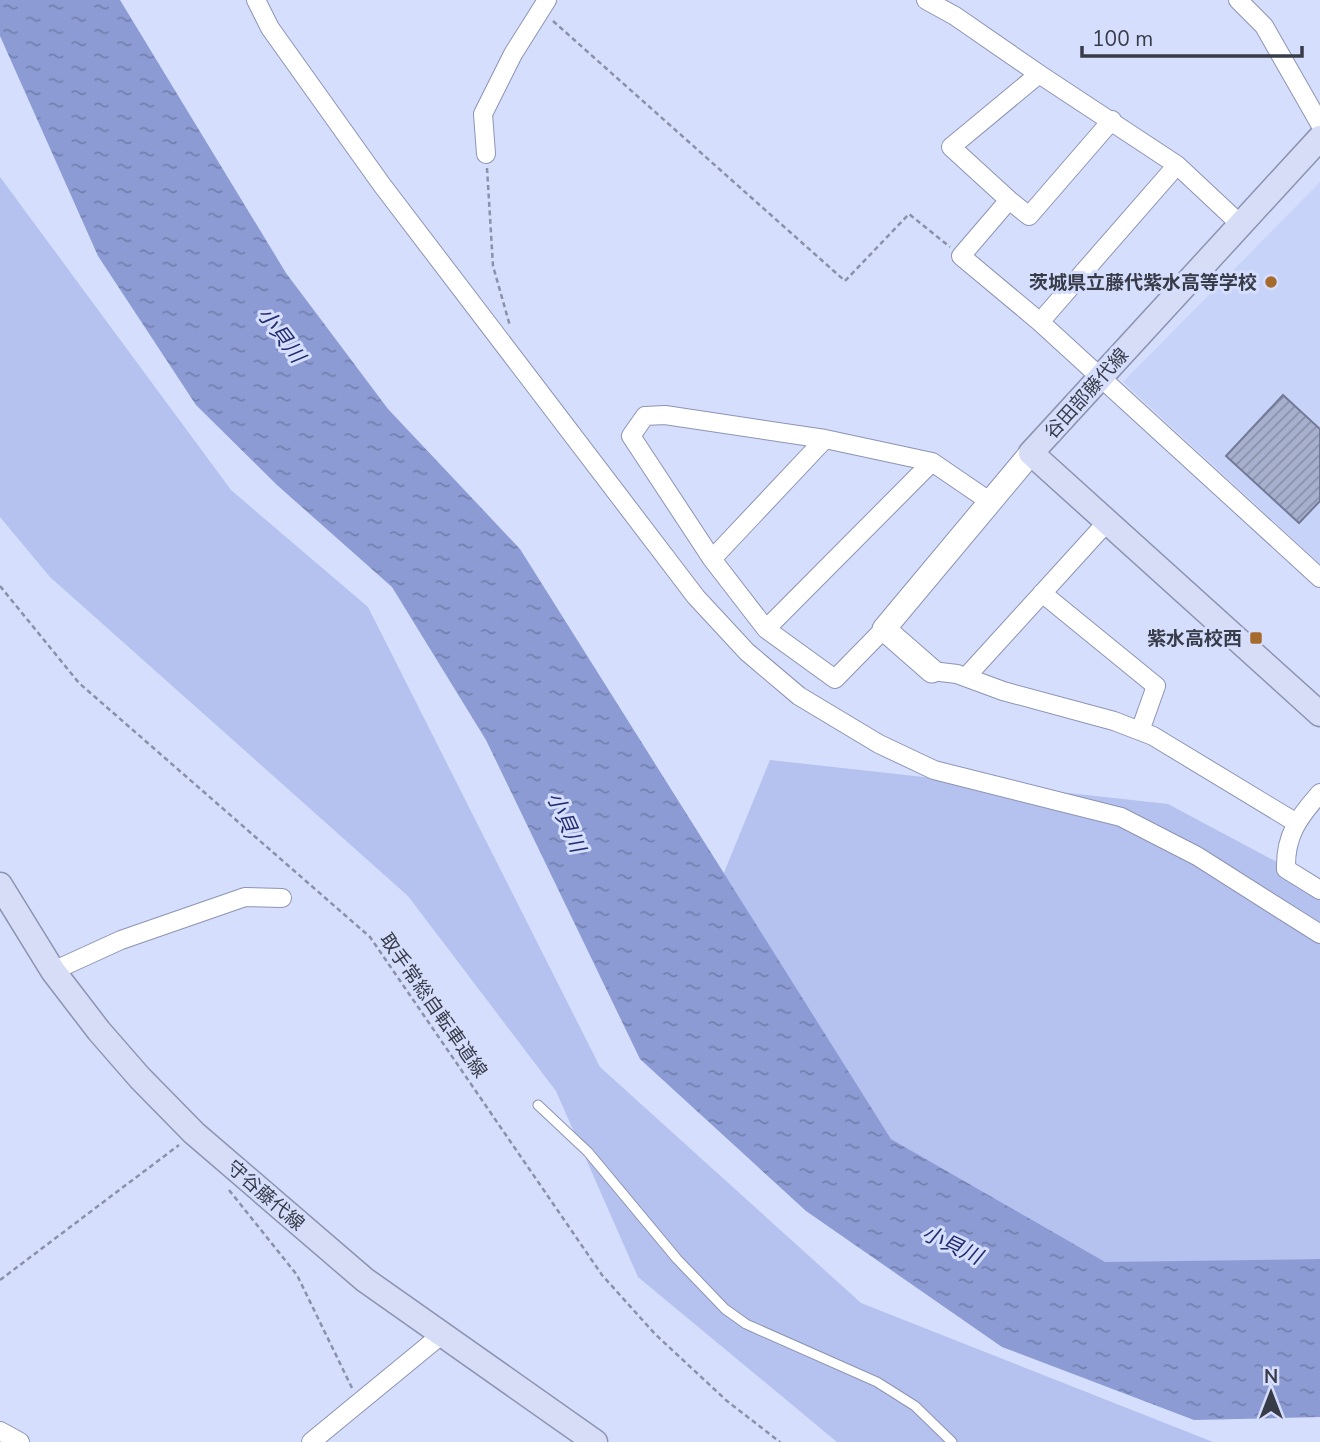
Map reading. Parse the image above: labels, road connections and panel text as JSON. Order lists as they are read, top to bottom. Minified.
{"streets":{"main road":["谷田部藤代線","守谷藤代線"],"path":["取手常総自転車道線"]},"water":["小貝川"],"places":{"other":["茨城県立藤代紫水高等学校"],"transit":["紫水高校西"]},"scale_bar":"100 m","north":"top"}
